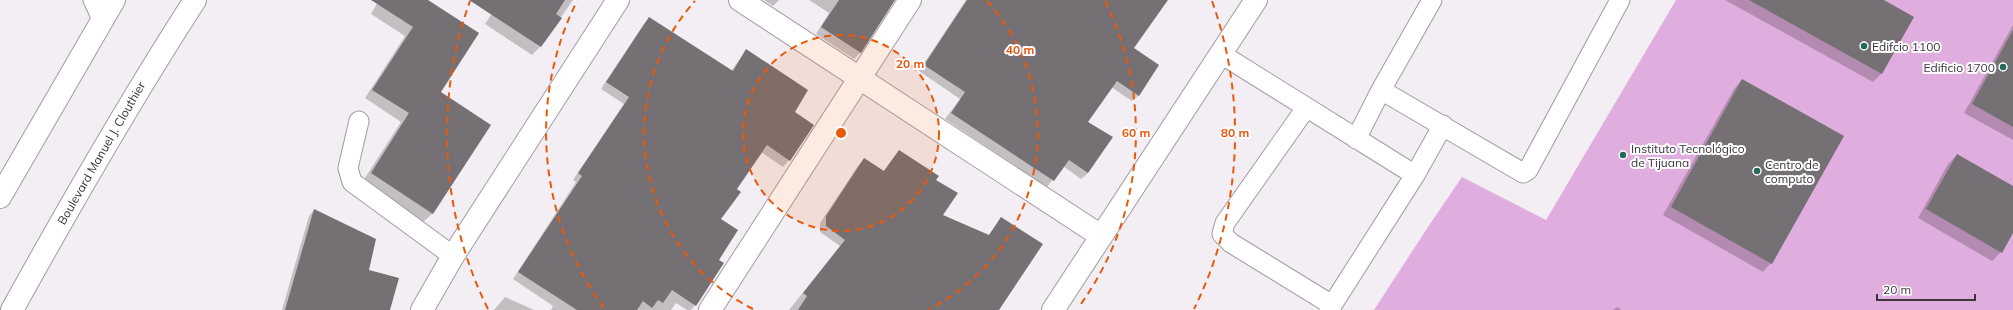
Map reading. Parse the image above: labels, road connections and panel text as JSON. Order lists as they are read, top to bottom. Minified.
{"streets":{"street":["Boulevard Manuel J. Clouthier"]},"places":["Edifcio 1100","Edificio 1700","Instituto Tecnológico de Tijuana","Centro de computo"],"scale_bar":"20 m","rings":["40 m","20 m","60 m","80 m"]}
